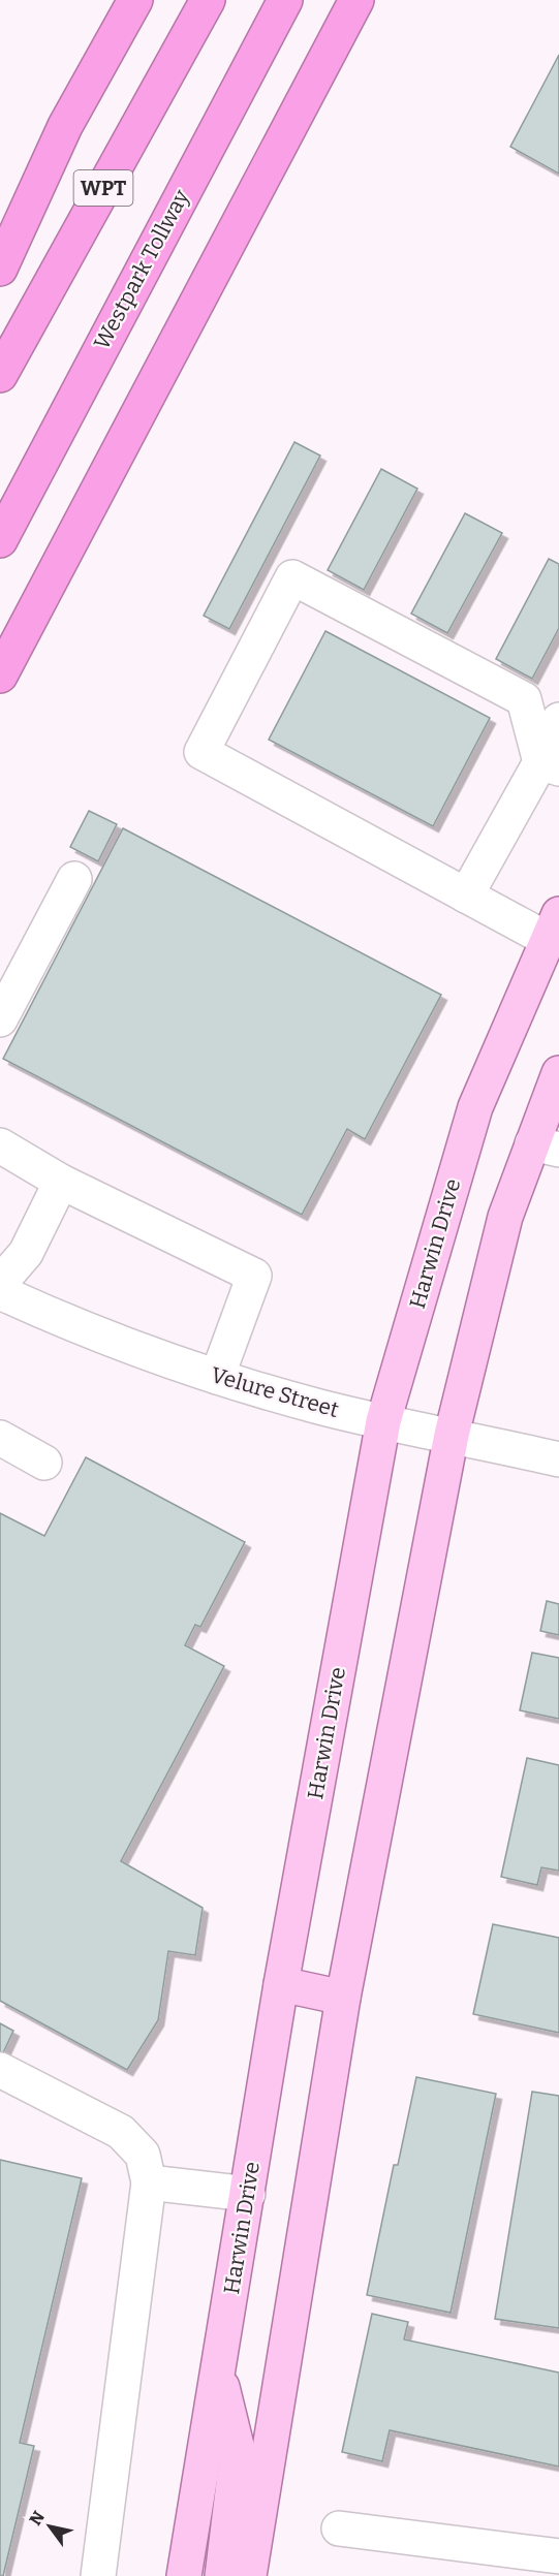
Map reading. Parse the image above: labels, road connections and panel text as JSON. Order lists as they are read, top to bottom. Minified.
{"streets":{"highway":["WPT","Westpark Tollway"],"main road":["Harwin Drive"],"street":["Velure Street"]},"crossings":[["Harwin Drive","Velure Street"]],"north":"top left"}
